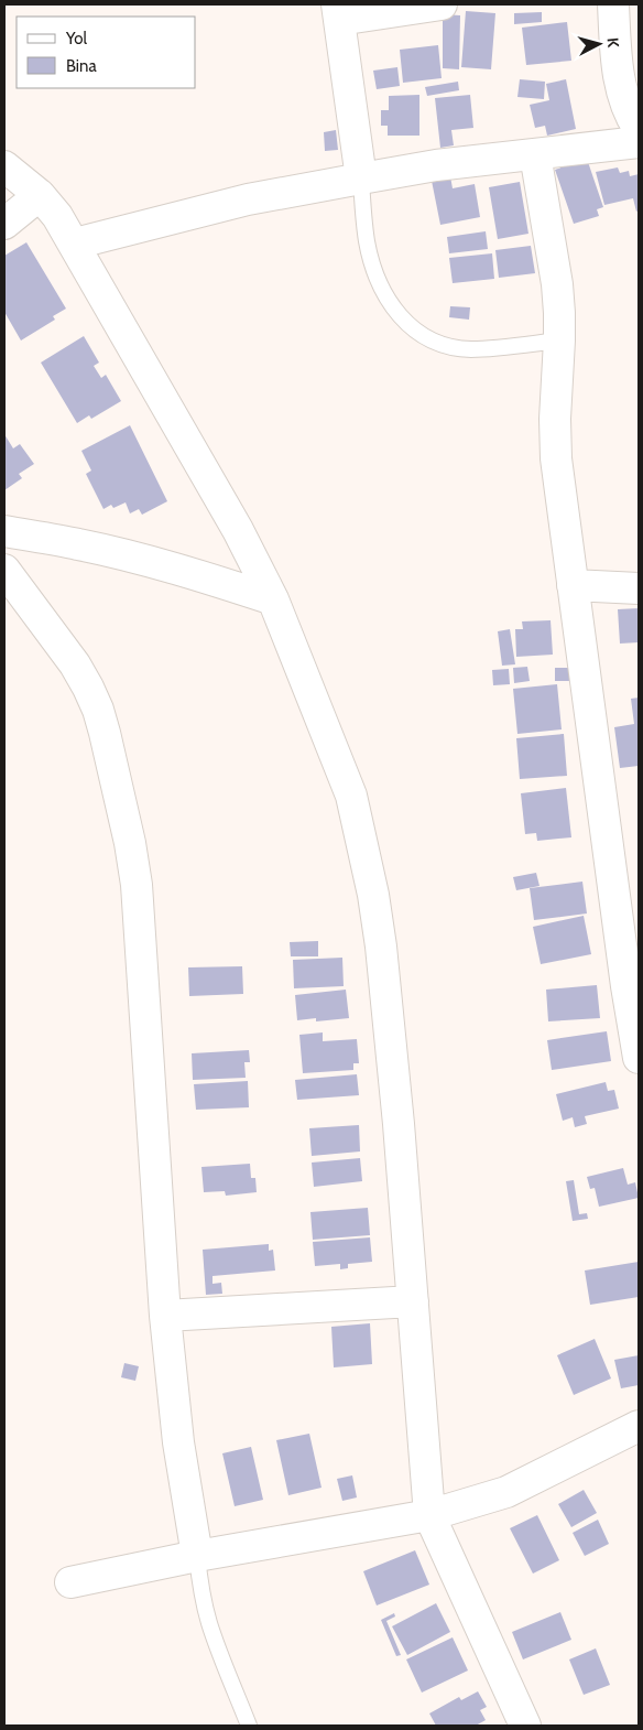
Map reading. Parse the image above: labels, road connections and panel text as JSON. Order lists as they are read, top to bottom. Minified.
{"legend":["Yol","Bina"],"north":"right"}
